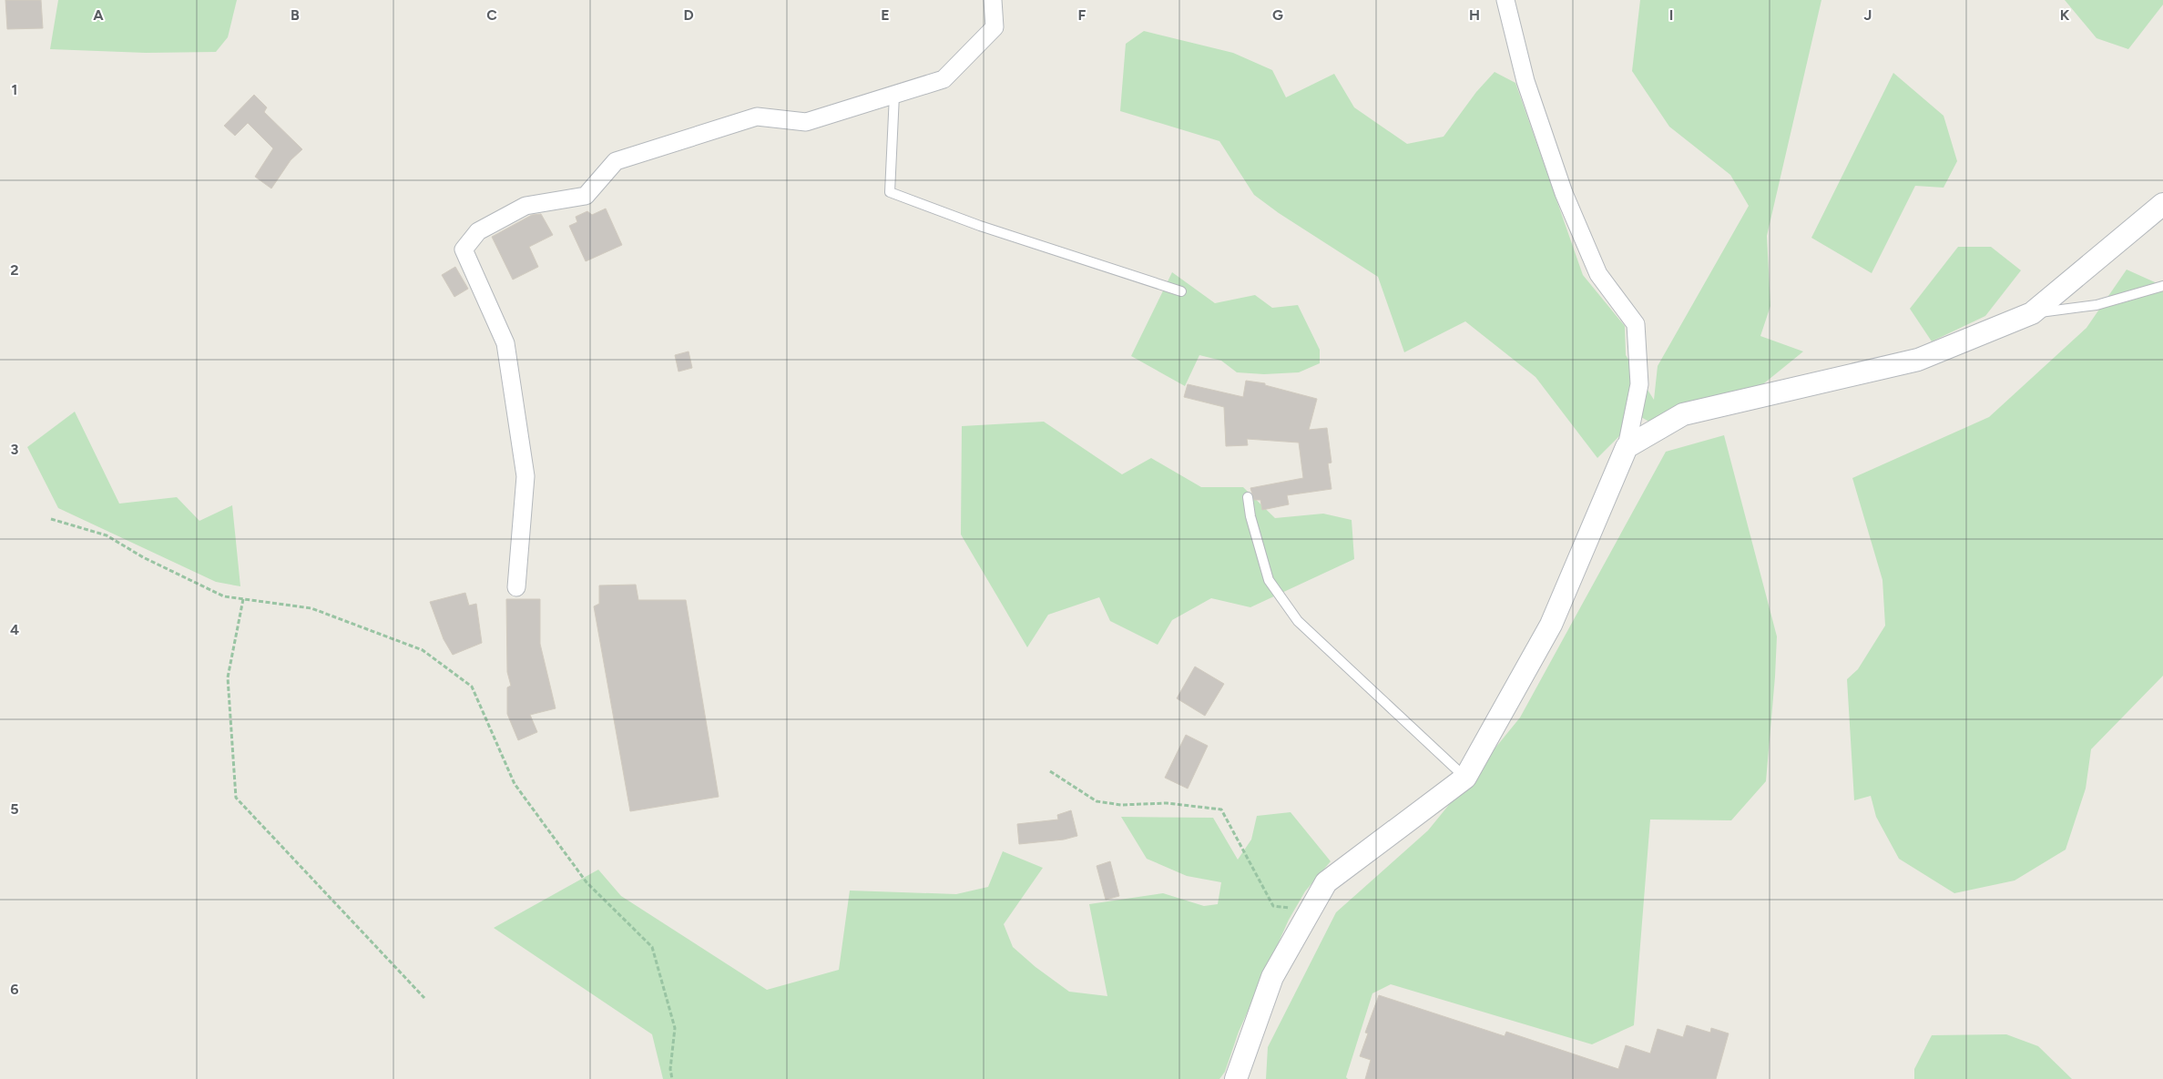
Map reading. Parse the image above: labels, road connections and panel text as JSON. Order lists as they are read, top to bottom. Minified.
{"grid":{"columns":["A","B","C","D","E","F","G","H","I","J","K"],"rows":["1","2","3","4","5","6"]}}
